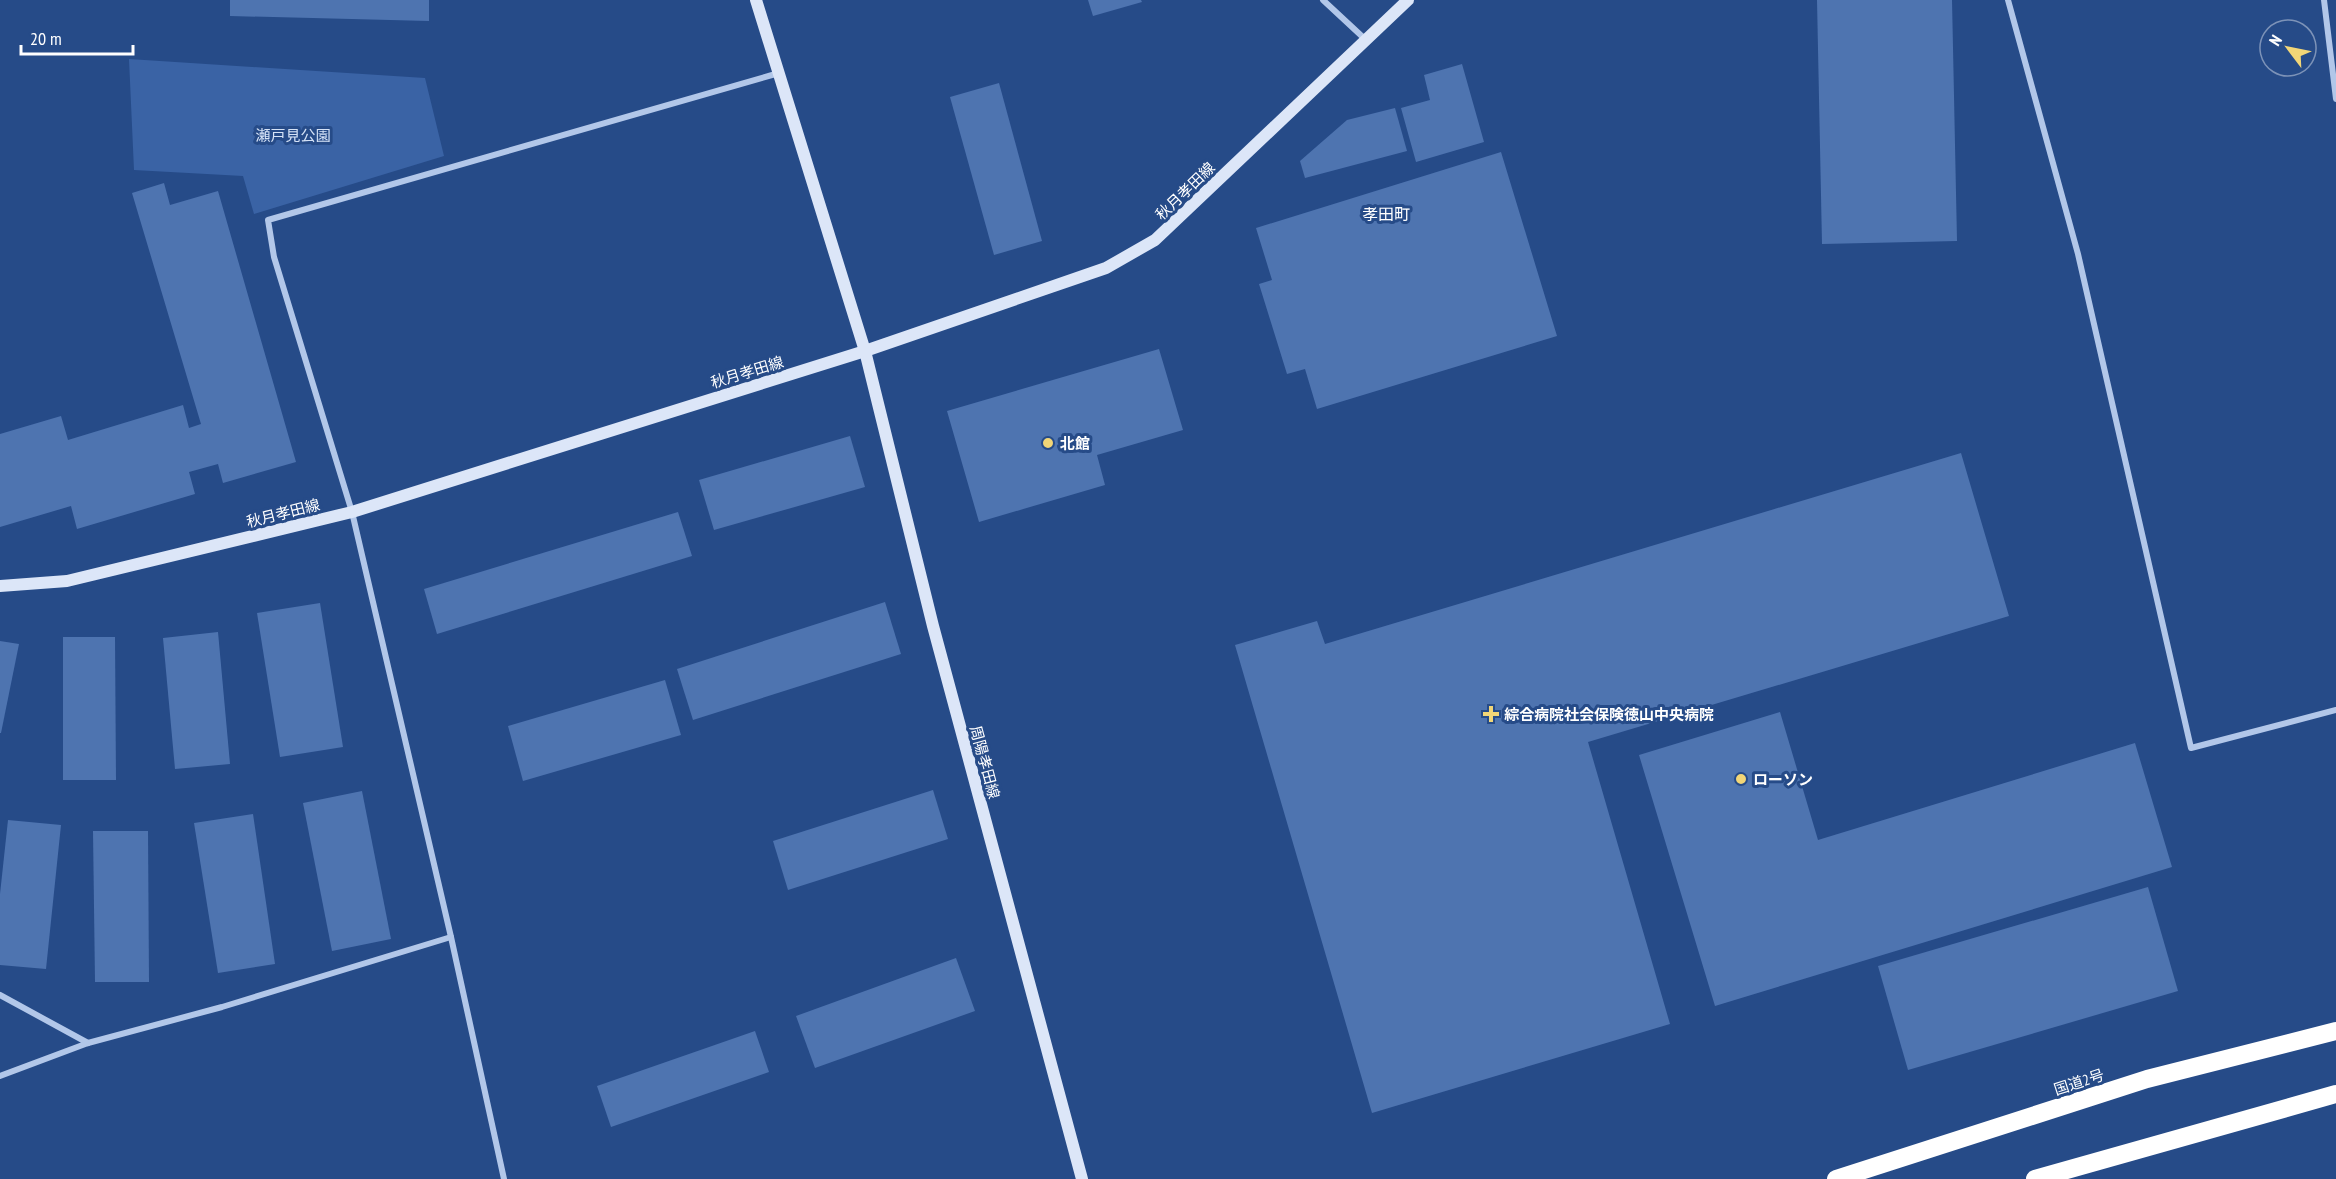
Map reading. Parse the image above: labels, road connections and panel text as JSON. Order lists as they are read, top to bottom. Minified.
{"streets":{"highway":["国道2号"],"street":["秋月孝田線","周陽孝田線"]},"crossings":[["秋月孝田線","周陽孝田線"]],"districts":["孝田町"],"parks":["瀬戸見公園"],"places":{"other":["北館","ローソン"],"health":["綜合病院社会保険徳山中央病院"]},"scale_bar":"20 m","north":"top left"}
